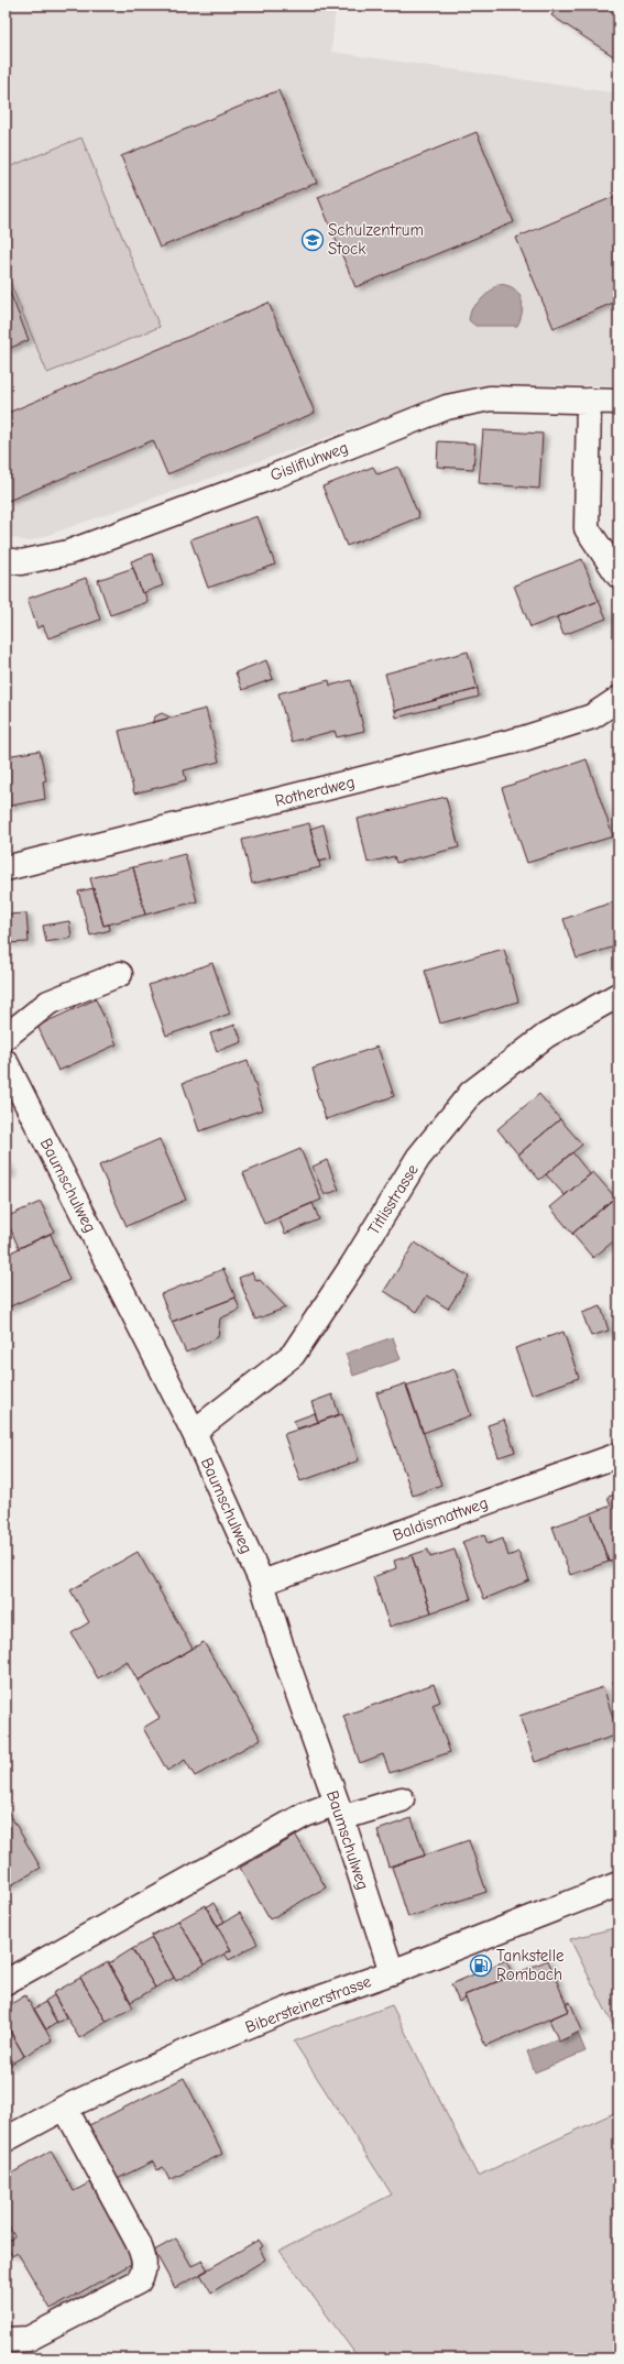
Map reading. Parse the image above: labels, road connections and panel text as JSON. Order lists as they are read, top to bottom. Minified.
{"streets":{"street":["Gislifluhweg","Rotherdweg","Baumschulweg","Titlisstrasse","Baldismattweg","Bibersteinerstrasse"]},"crossings":[["Baumschulweg","Titlisstrasse"],["Baumschulweg","Baldismattweg"],["Baumschulweg","Bibersteinerstrasse"]],"places":{"school or university":["Schulzentrum Stock"],"fuel station":["Tankstelle Rombach"]}}
